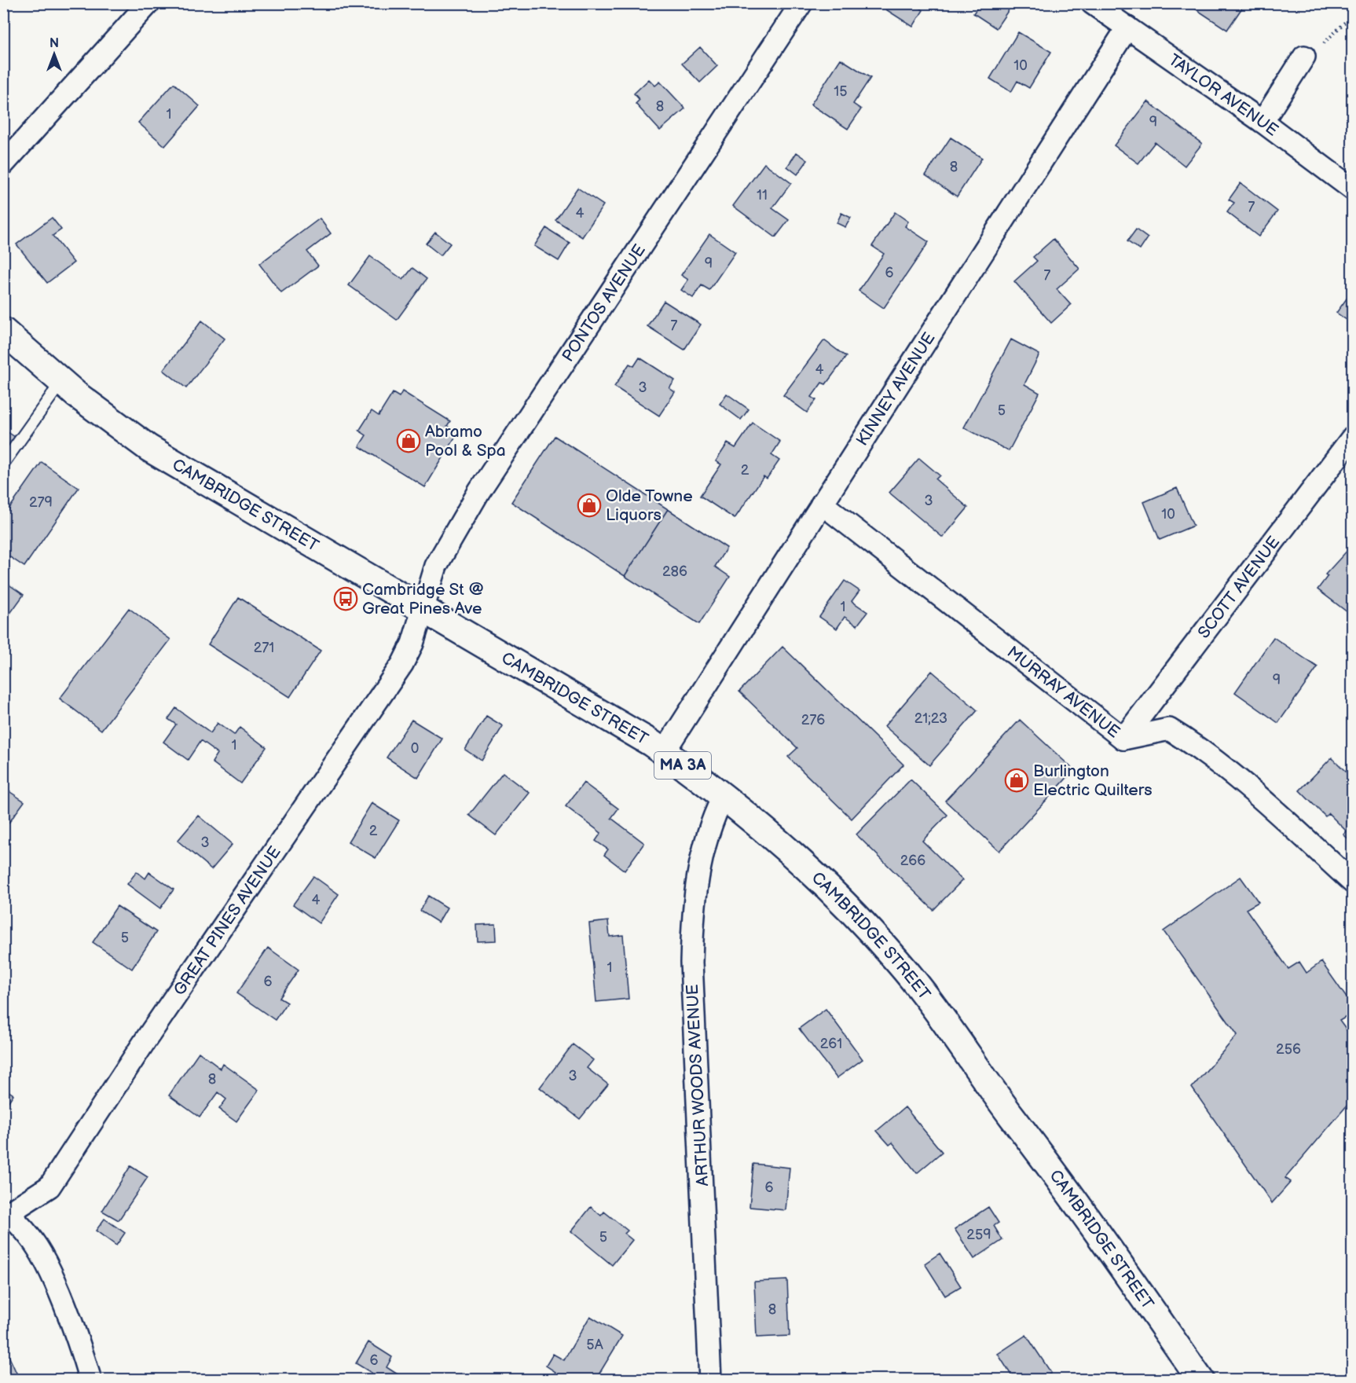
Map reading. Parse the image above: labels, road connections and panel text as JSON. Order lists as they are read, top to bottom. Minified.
{"streets":{"main road":["CAMBRIDGE STREET","MA 3A"],"street":["TAYLOR AVENUE","PONTOS AVENUE","KINNEY AVENUE","SCOTT AVENUE","MURRAY AVENUE","GREAT PINES AVENUE","ARTHUR WOODS AVENUE"]},"crossings":[["TAYLOR AVENUE","KINNEY AVENUE"],["PONTOS AVENUE","CAMBRIDGE STREET"],["PONTOS AVENUE","GREAT PINES AVENUE"],["KINNEY AVENUE","CAMBRIDGE STREET"],["KINNEY AVENUE","MURRAY AVENUE"],["CAMBRIDGE STREET","GREAT PINES AVENUE"],["CAMBRIDGE STREET","ARTHUR WOODS AVENUE"],["SCOTT AVENUE","MURRAY AVENUE"]],"places":{"shop":["Abramo Pool & Spa","Olde Towne Liquors","Burlington Electric Quilters"],"bus stop":["Cambridge St @ Great Pines Ave"]},"house_numbers":["10","15","8","1","9","8","11","7","4","9","6","7","7","4","3","5","2","3","279","10","286","1","271","9","21;23","276","1","0","2","3","266","4","5","1","6","261","256","3","8","6","259","5","8","5A","6"],"north":"top"}
